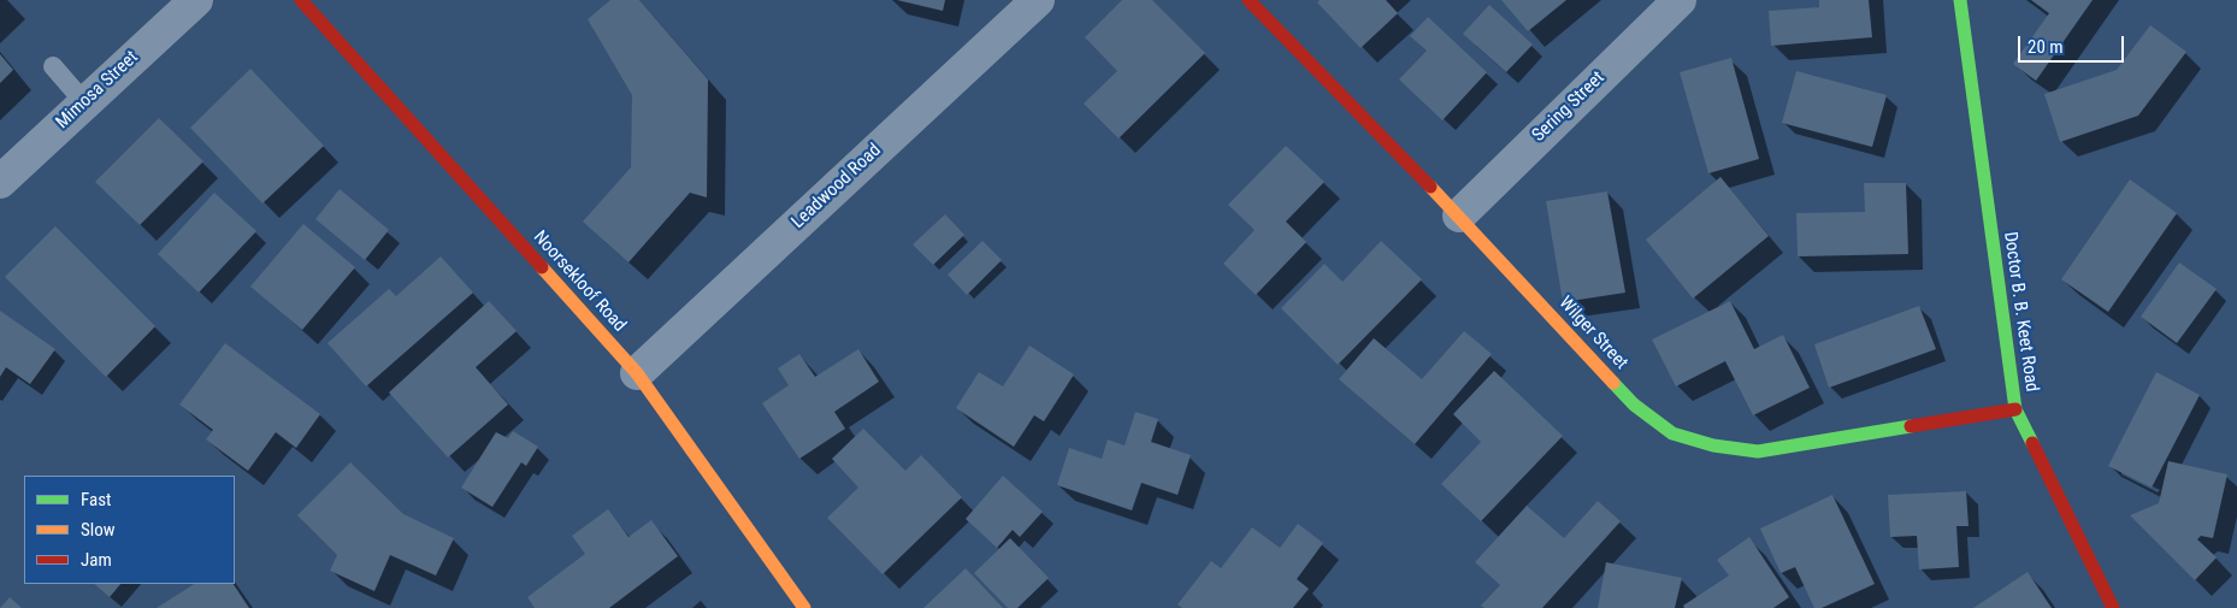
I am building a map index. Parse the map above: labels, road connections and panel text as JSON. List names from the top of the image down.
{
  "streets": {
    "street": [
      "Mimosa Street",
      "Sering Street",
      "Leadwood Road",
      "Noorsekloof Road",
      "Doctor B. B. Keet Road",
      "Wilger Street"
    ]
  },
  "crossings": [
    ["Sering Street", "Wilger Street"],
    ["Leadwood Road", "Noorsekloof Road"],
    ["Doctor B. B. Keet Road", "Wilger Street"]
  ],
  "legend": ["Fast", "Slow", "Jam"],
  "scale_bar": "20 m"
}
